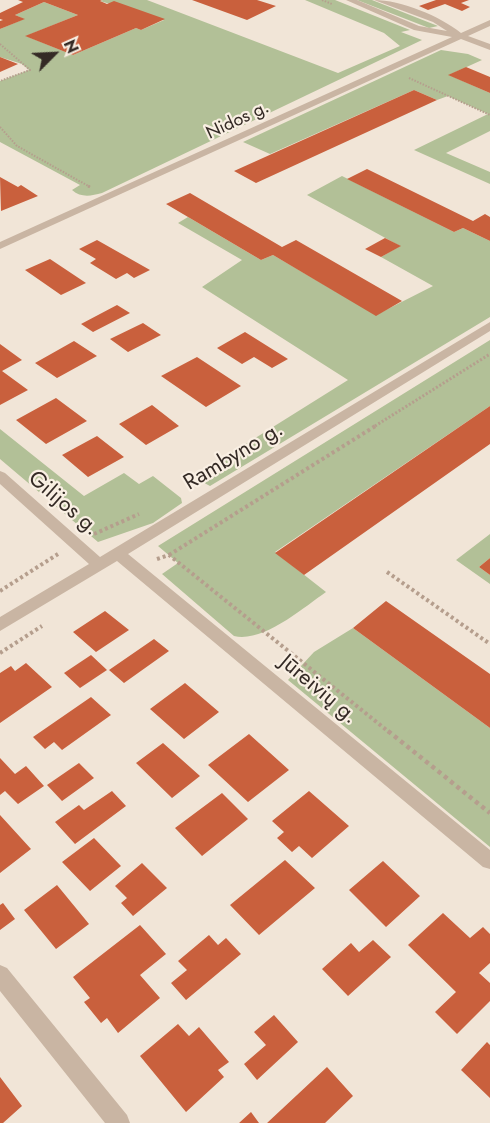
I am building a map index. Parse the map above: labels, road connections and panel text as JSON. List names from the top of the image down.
{
  "streets": {
    "street": [
      "Nidos g.",
      "Rambyno g.",
      "Gilijos g.",
      "Jūreivių g."
    ]
  },
  "crossings": [
    ["Rambyno g.", "Gilijos g."],
    ["Rambyno g.", "Jūreivių g."]
  ],
  "north": "top right"
}
